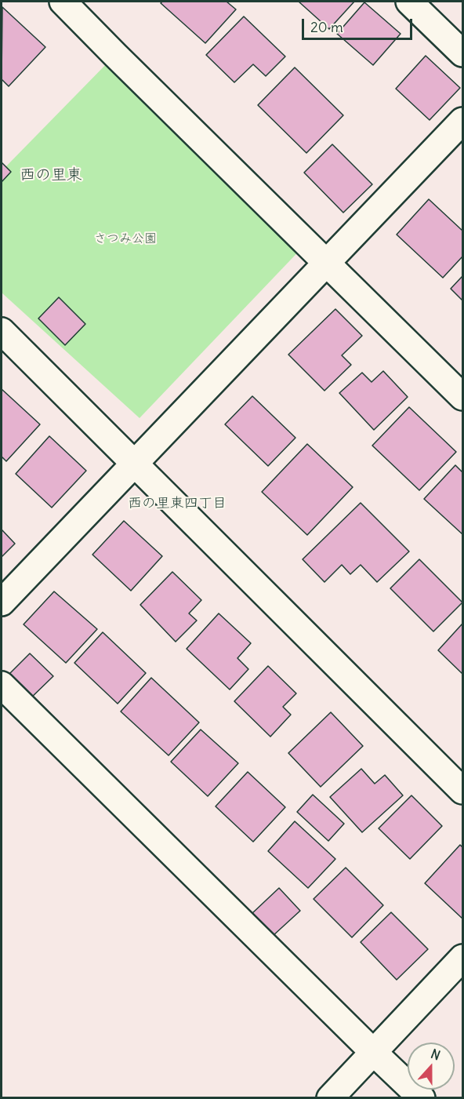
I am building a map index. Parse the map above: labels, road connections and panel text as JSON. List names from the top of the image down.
{
  "districts": ["西の里東", "西の里東四丁目"],
  "parks": ["さつみ公園"],
  "scale_bar": "20 m",
  "north": "top"
}
